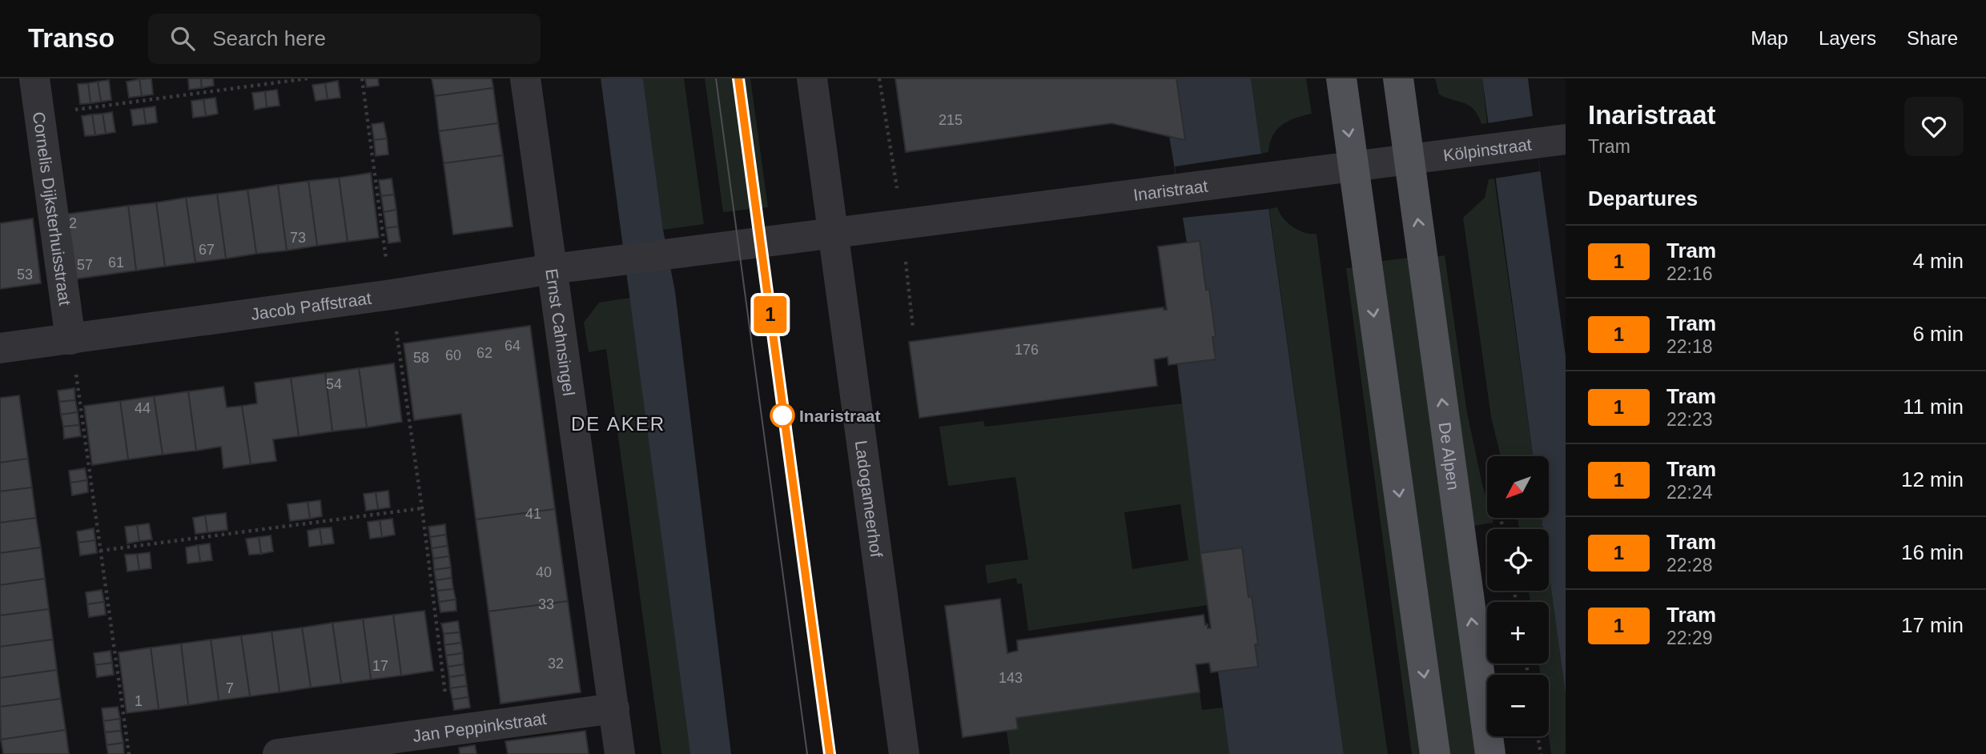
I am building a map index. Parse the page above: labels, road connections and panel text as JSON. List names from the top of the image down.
{
  "streets": {
    "main road": ["De Alpen"],
    "street": [
      "Kölpinstraat",
      "Inaristraat",
      "Cornelis Dijksterhuisstraat",
      "Jacob Paffstraat",
      "Ernst Cahnsingel",
      "Ladogameerhof",
      "Jan Peppinkstraat"
    ]
  },
  "crossings": [
    ["Kölpinstraat", "De Alpen"],
    ["Inaristraat", "Jacob Paffstraat"],
    ["Inaristraat", "Ladogameerhof"],
    ["Cornelis Dijksterhuisstraat", "Jacob Paffstraat"],
    ["Jacob Paffstraat", "Ernst Cahnsingel"],
    ["Ernst Cahnsingel", "Jan Peppinkstraat"]
  ],
  "districts": ["DE AKER"],
  "places": ["Inaristraat"],
  "lines": ["tram line 1"],
  "house_numbers": [
    "215",
    "2",
    "73",
    "67",
    "61",
    "57",
    "53",
    "64",
    "176",
    "62",
    "60",
    "58",
    "54",
    "44",
    "41",
    "40",
    "33",
    "32",
    "17",
    "143",
    "7",
    "1"
  ],
  "north": "bottom left",
  "page": {
    "header": "Transo",
    "search": "Search here",
    "nav": ["Map", "Layers", "Share"],
    "on_map": "1",
    "heading": [
      ["Inaristraat", "Tram"],
      "Departures"
    ],
    "list": [
      {
        "mark": "1",
        "name": "Tram",
        "note": "22:16",
        "value": "4 min"
      },
      {
        "mark": "1",
        "name": "Tram",
        "note": "22:18",
        "value": "6 min"
      },
      {
        "mark": "1",
        "name": "Tram",
        "note": "22:23",
        "value": "11 min"
      },
      {
        "mark": "1",
        "name": "Tram",
        "note": "22:24",
        "value": "12 min"
      },
      {
        "mark": "1",
        "name": "Tram",
        "note": "22:28",
        "value": "16 min"
      },
      {
        "mark": "1",
        "name": "Tram",
        "note": "22:29",
        "value": "17 min"
      }
    ],
    "map_buttons": ["+", "−"]
  }
}
